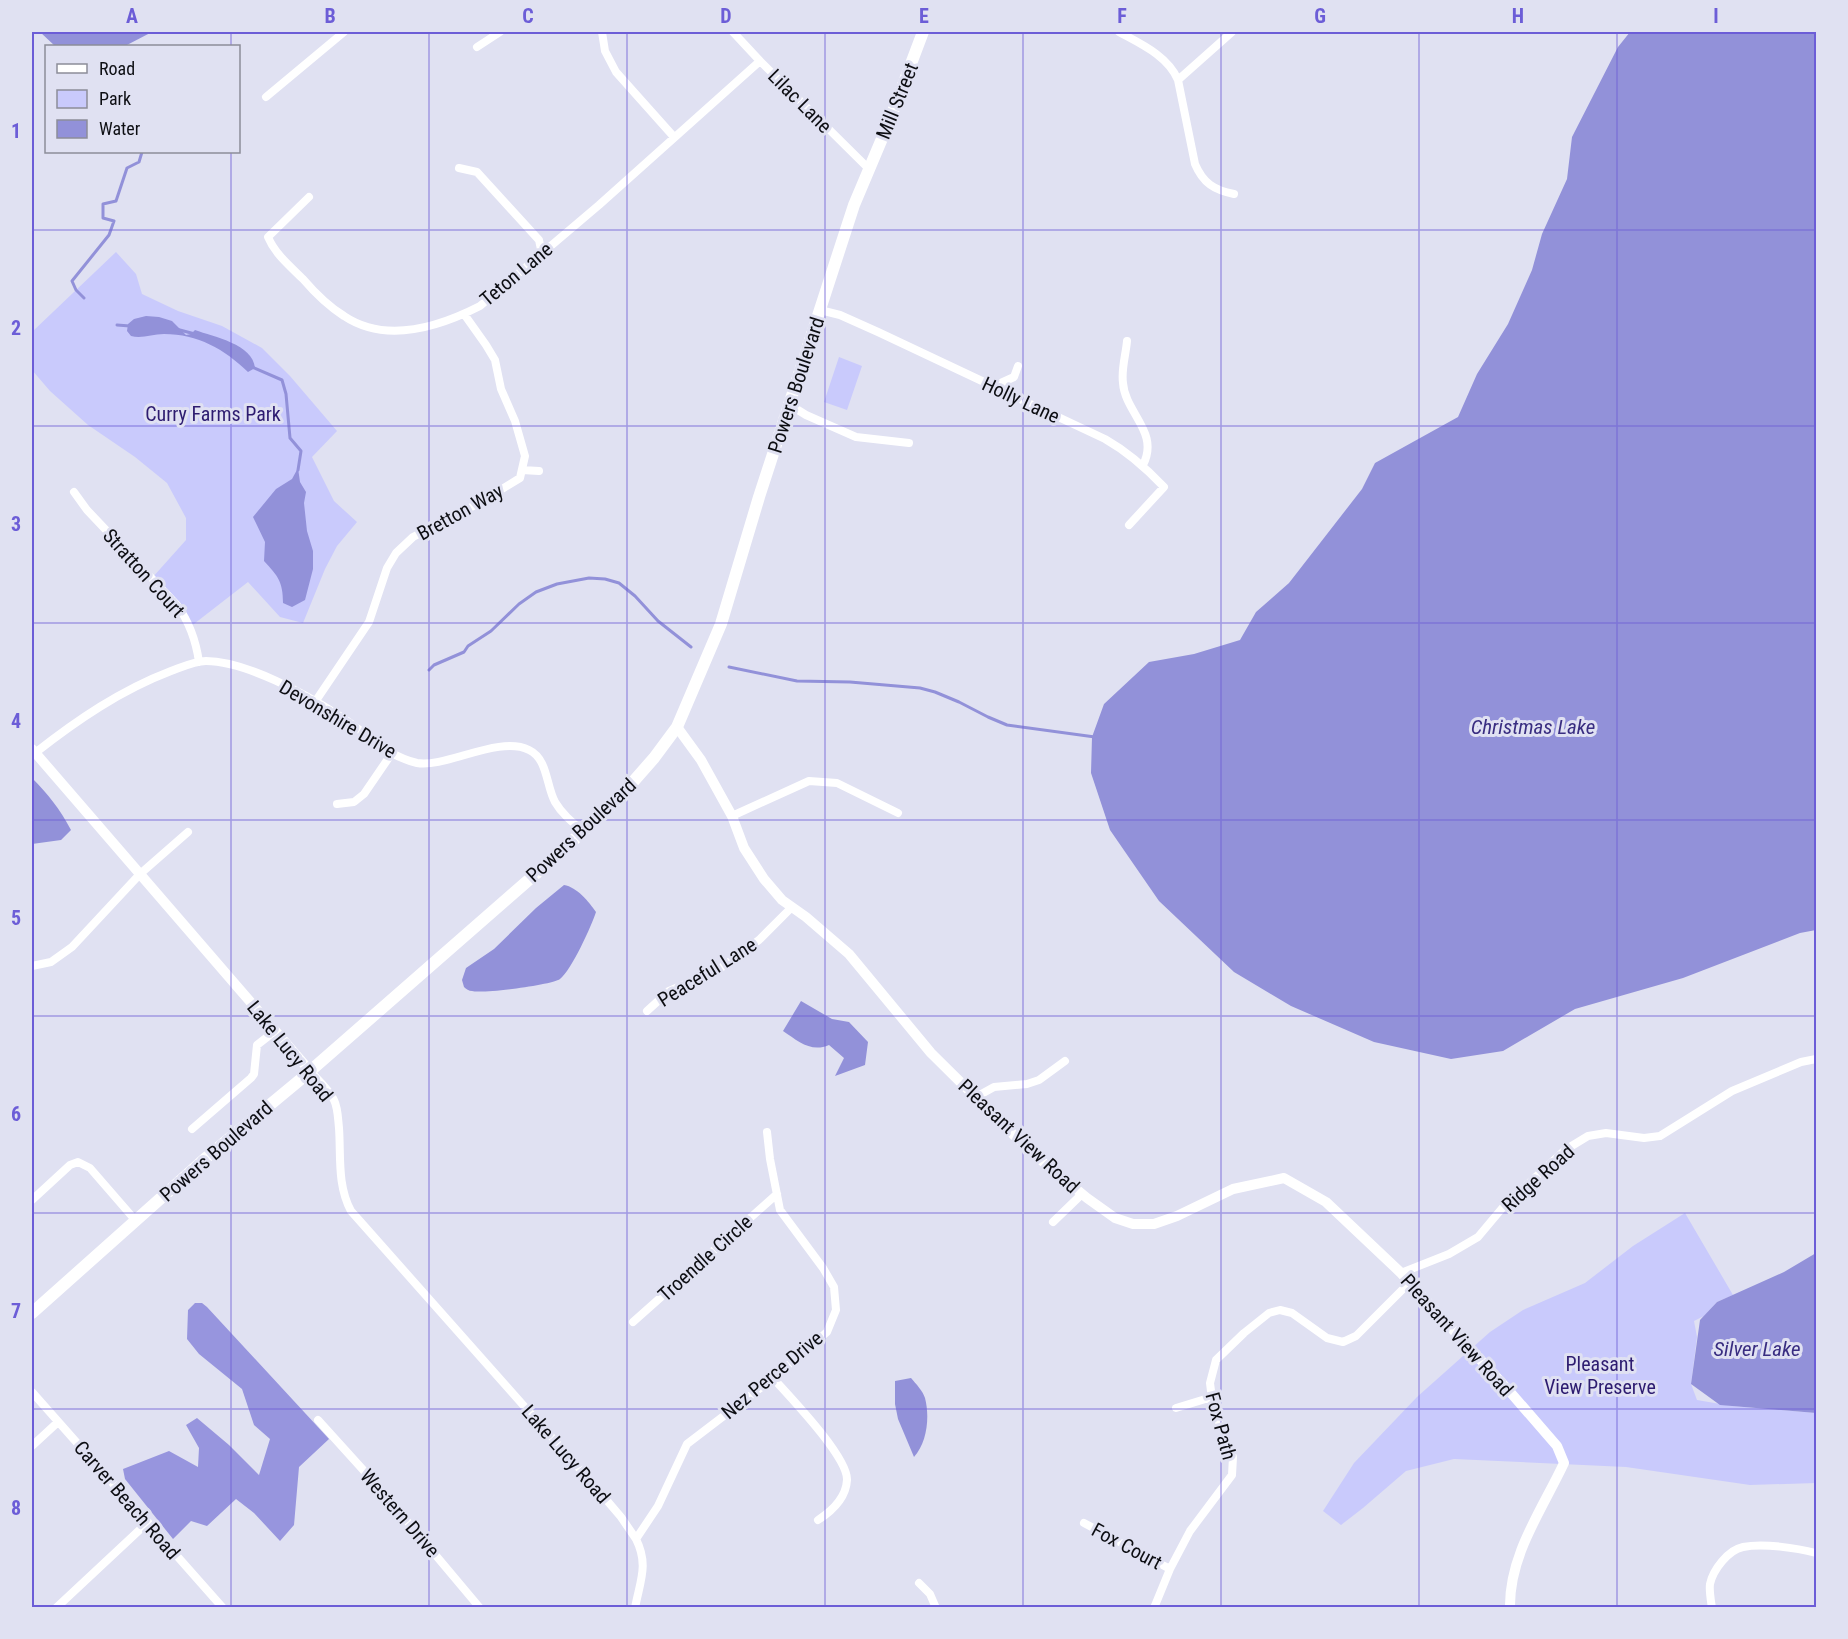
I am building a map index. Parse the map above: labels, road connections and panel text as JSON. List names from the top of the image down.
{
  "streets": {
    "main road": ["Mill Street", "Powers Boulevard"],
    "street": [
      "Lilac Lane",
      "Teton Lane",
      "Holly Lane",
      "Bretton Way",
      "Stratton Court",
      "Devonshire Drive",
      "Peaceful Lane",
      "Lake Lucy Road",
      "Pleasant View Road",
      "Ridge Road",
      "Troendle Circle",
      "Nez Perce Drive",
      "Fox Path",
      "Carver Beach Road",
      "Western Drive",
      "Fox Court"
    ]
  },
  "crossings": [
    ["Lilac Lane", "Mill Street"],
    ["Lilac Lane", "Teton Lane"],
    ["Lilac Lane", "Powers Boulevard"],
    ["Mill Street", "Powers Boulevard"],
    ["Teton Lane", "Bretton Way"],
    ["Powers Boulevard", "Holly Lane"],
    ["Powers Boulevard", "Devonshire Drive"],
    ["Powers Boulevard", "Lake Lucy Road"],
    ["Powers Boulevard", "Pleasant View Road"],
    ["Bretton Way", "Devonshire Drive"],
    ["Stratton Court", "Devonshire Drive"],
    ["Devonshire Drive", "Lake Lucy Road"],
    ["Peaceful Lane", "Pleasant View Road"],
    ["Lake Lucy Road", "Nez Perce Drive"],
    ["Pleasant View Road", "Ridge Road"],
    ["Pleasant View Road", "Fox Path"],
    ["Troendle Circle", "Nez Perce Drive"],
    ["Fox Path", "Fox Court"]
  ],
  "water": ["Christmas Lake", "Silver Lake"],
  "parks": ["Curry Farms Park", "Pleasant View Preserve"],
  "legend": ["Road", "Park", "Water"],
  "grid": {
    "columns": [
      "A",
      "B",
      "C",
      "D",
      "E",
      "F",
      "G",
      "H",
      "I"
    ],
    "rows": [
      "1",
      "2",
      "3",
      "4",
      "5",
      "6",
      "7",
      "8"
    ]
  }
}
